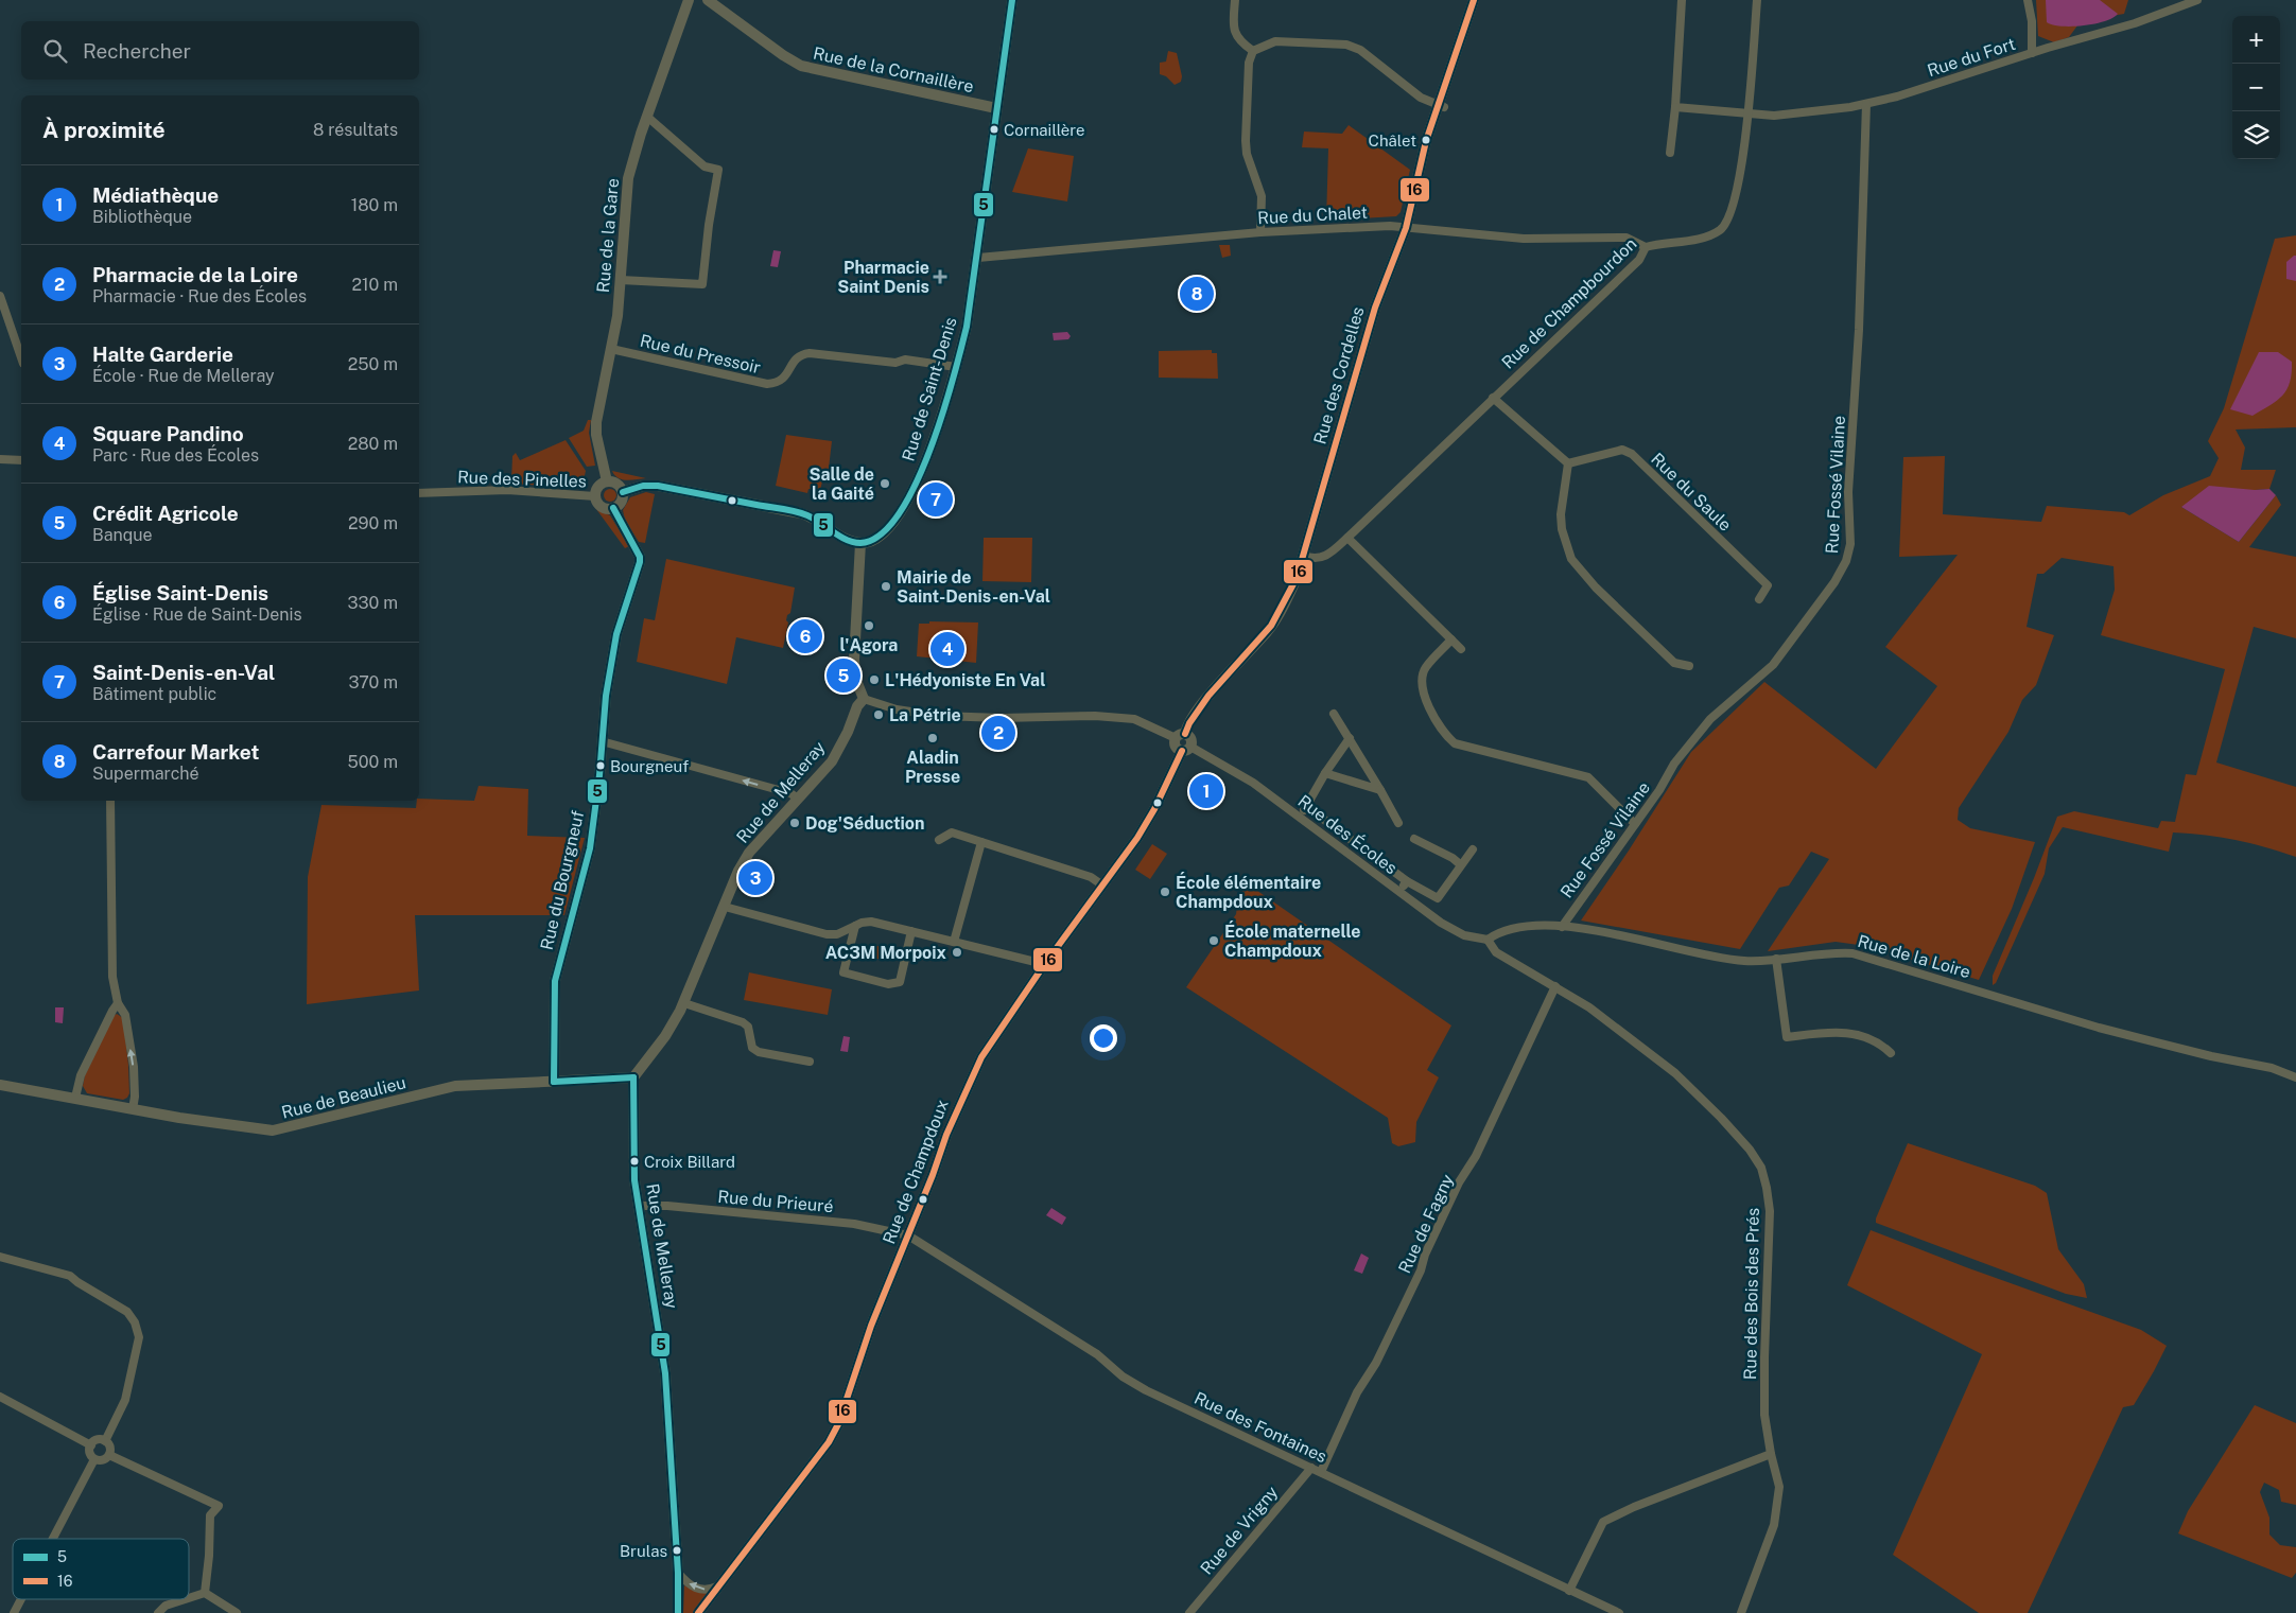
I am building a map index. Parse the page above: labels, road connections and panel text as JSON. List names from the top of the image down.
{
  "streets": {
    "street": [
      "Rue du Fort",
      "Rue de la Cornaillère",
      "Rue du Chalet",
      "Rue de la Gare",
      "Rue de Champbourdon",
      "Rue du Pressoir",
      "Rue des Cordelles",
      "Rue de Saint-Denis",
      "Rue des Pinelles",
      "Rue Fossé Vilaine",
      "Rue du Saule",
      "Rue de Melleray",
      "Rue des Écoles",
      "Rue du Bourgneuf",
      "Rue de la Loire",
      "Rue de Beaulieu",
      "Rue de Champdoux",
      "Rue du Prieuré",
      "Rue de Fagny",
      "Rue des Bois des Prés",
      "Rue des Fontaines",
      "Rue de Vrigny"
    ]
  },
  "crossings": [
    ["Rue du Fort", "Rue de Champbourdon"],
    ["Rue du Fort", "Rue Fossé Vilaine"],
    ["Rue de la Cornaillère", "Rue de Saint-Denis"],
    ["Rue du Chalet", "Rue de Champbourdon"],
    ["Rue du Chalet", "Rue des Cordelles"],
    ["Rue du Chalet", "Rue de Saint-Denis"],
    ["Rue de la Gare", "Rue du Pressoir"],
    ["Rue de la Gare", "Rue des Pinelles"],
    ["Rue de la Gare", "Rue du Bourgneuf"],
    ["Rue de Champbourdon", "Rue des Cordelles"],
    ["Rue du Pressoir", "Rue de Saint-Denis"],
    ["Rue des Pinelles", "Rue du Bourgneuf"],
    ["Rue Fossé Vilaine", "Rue de la Loire"],
    ["Rue de Melleray", "Rue de Beaulieu"],
    ["Rue de Melleray", "Rue du Prieuré"],
    ["Rue des Écoles", "Rue de la Loire"],
    ["Rue des Écoles", "Rue de Champdoux"],
    ["Rue des Écoles", "Rue des Bois des Prés"],
    ["Rue du Bourgneuf", "Rue de Beaulieu"],
    ["Rue de la Loire", "Rue des Bois des Prés"],
    ["Rue de Champdoux", "Rue du Prieuré"],
    ["Rue de Champdoux", "Rue des Fontaines"],
    ["Rue du Prieuré", "Rue des Fontaines"],
    ["Rue de Fagny", "Rue des Bois des Prés"],
    ["Rue de Fagny", "Rue des Fontaines"],
    ["Rue des Fontaines", "Rue de Vrigny"]
  ],
  "places": {
    "other": [
      "Cornaillère",
      "Châlet",
      "Salle de la Gaité",
      "Mairie de Saint-Denis-en-Val",
      "l'Agora",
      "L'Hédyoniste En Val",
      "La Pétrie",
      "Aladin Presse",
      "Bourgneuf",
      "Dog'Séduction",
      "École élémentaire Champdoux",
      "École maternelle Champdoux",
      "AC3M Morpoix",
      "Croix Billard",
      "Brulas"
    ],
    "health": ["Pharmacie Saint Denis"]
  },
  "lines": ["transit line 5", "transit line 16"],
  "legend": ["5", "16"],
  "page": {
    "map_buttons": ["+", "−"],
    "search": "Rechercher",
    "heading": ["À proximité", "8 résultats"],
    "list": [
      {
        "mark": "1",
        "name": "Médiathèque",
        "note": "Bibliothèque",
        "value": "180 m"
      },
      {
        "mark": "2",
        "name": "Pharmacie de la Loire",
        "note": "Pharmacie · Rue des Écoles",
        "value": "210 m"
      },
      {
        "mark": "3",
        "name": "Halte Garderie",
        "note": "École · Rue de Melleray",
        "value": "250 m"
      },
      {
        "mark": "4",
        "name": "Square Pandino",
        "note": "Parc · Rue des Écoles",
        "value": "280 m"
      },
      {
        "mark": "5",
        "name": "Crédit Agricole",
        "note": "Banque",
        "value": "290 m"
      },
      {
        "mark": "6",
        "name": "Église Saint-Denis",
        "note": "Église · Rue de Saint-Denis",
        "value": "330 m"
      },
      {
        "mark": "7",
        "name": "Saint-Denis-en-Val",
        "note": "Bâtiment public",
        "value": "370 m"
      },
      {
        "mark": "8",
        "name": "Carrefour Market",
        "note": "Supermarché",
        "value": "500 m"
      }
    ],
    "pins": [
      "8",
      "7",
      "6",
      "4",
      "5",
      "2",
      "1",
      "3"
    ]
  }
}
